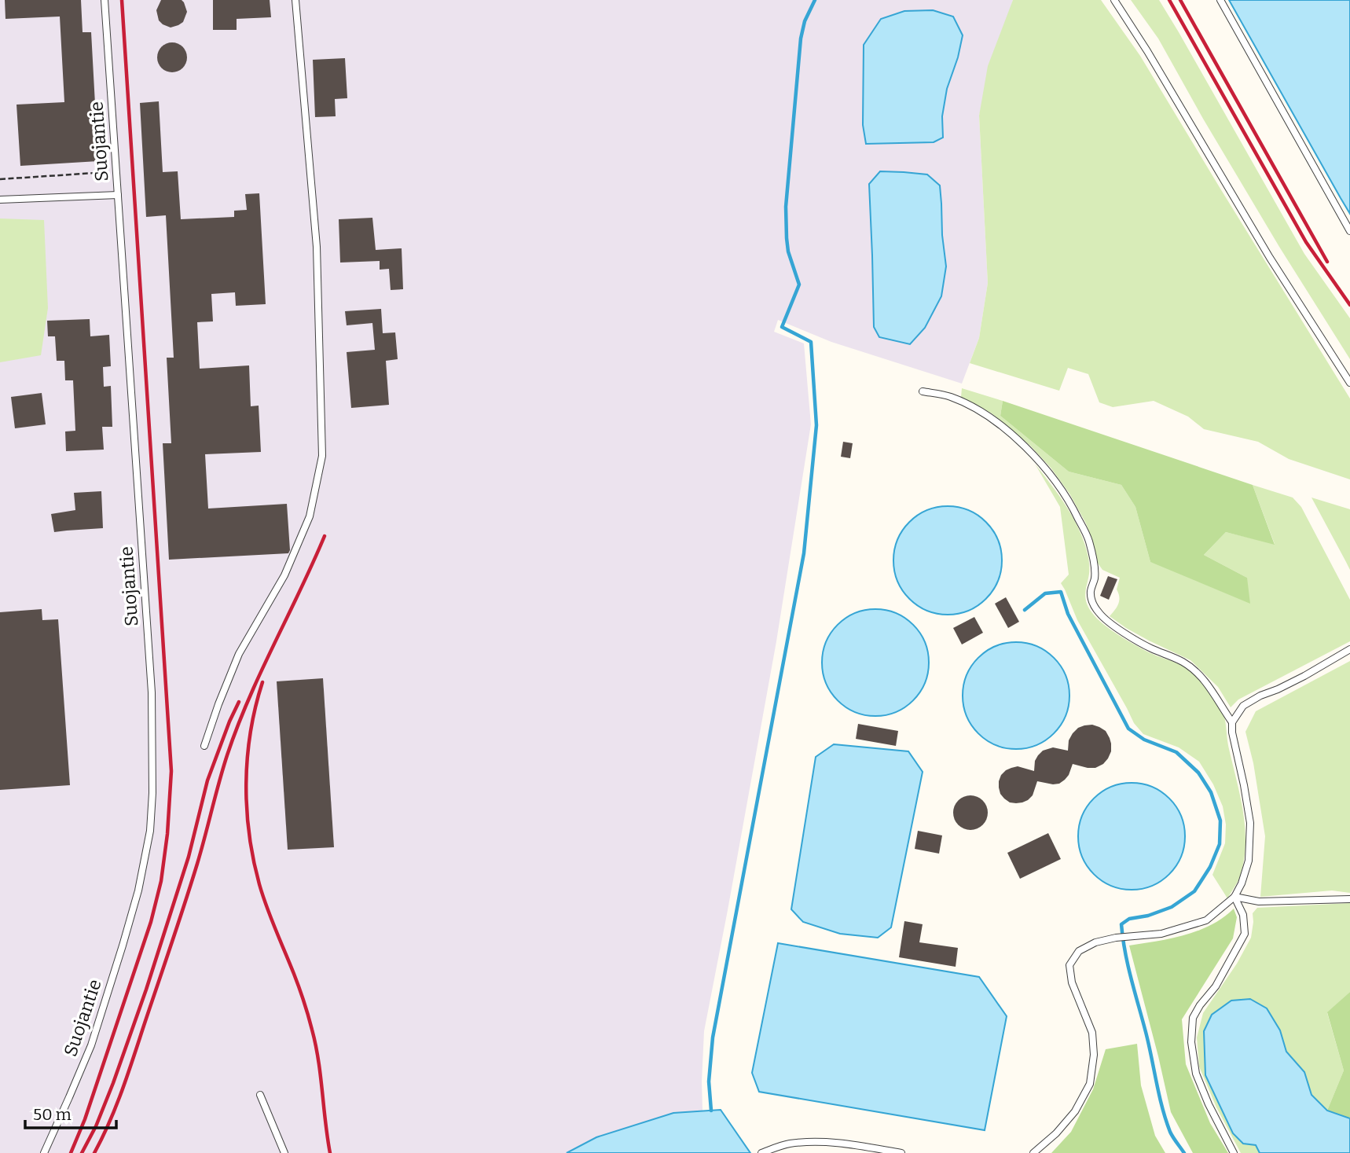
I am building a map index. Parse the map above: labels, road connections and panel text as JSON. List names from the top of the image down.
{
  "streets": {
    "lane": ["Suojantie"]
  },
  "scale_bar": "50 m"
}
